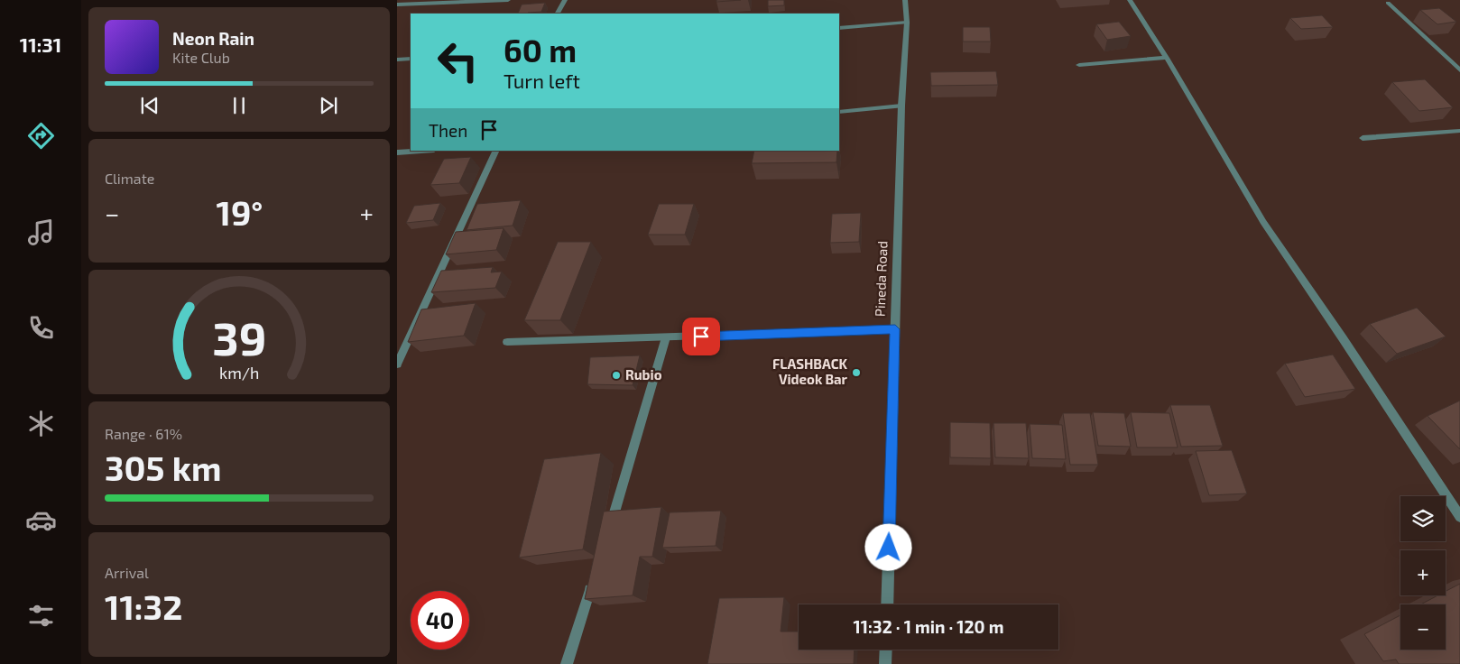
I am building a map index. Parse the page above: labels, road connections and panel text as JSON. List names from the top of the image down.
{
  "streets": {
    "street": ["Pineda Road"]
  },
  "places": ["FLASHBACK Videok Bar", "Rubio"],
  "page": {
    "tabs": "11:31",
    "turn": ["60 m", "Turn left"],
    "song": ["Neon Rain", "Kite Club"],
    "then": "Then",
    "tile": [
      "Climate",
      ["Range · 61%", "305 km"],
      ["Arrival", "11:32"]
    ],
    "heat": ["−", "19°", "+"],
    "map_buttons": ["+", "−"],
    "limit": "40",
    "trip": "11:32 · 1 min · 120 m",
    "gauge": ["39", "km/h"]
  }
}
